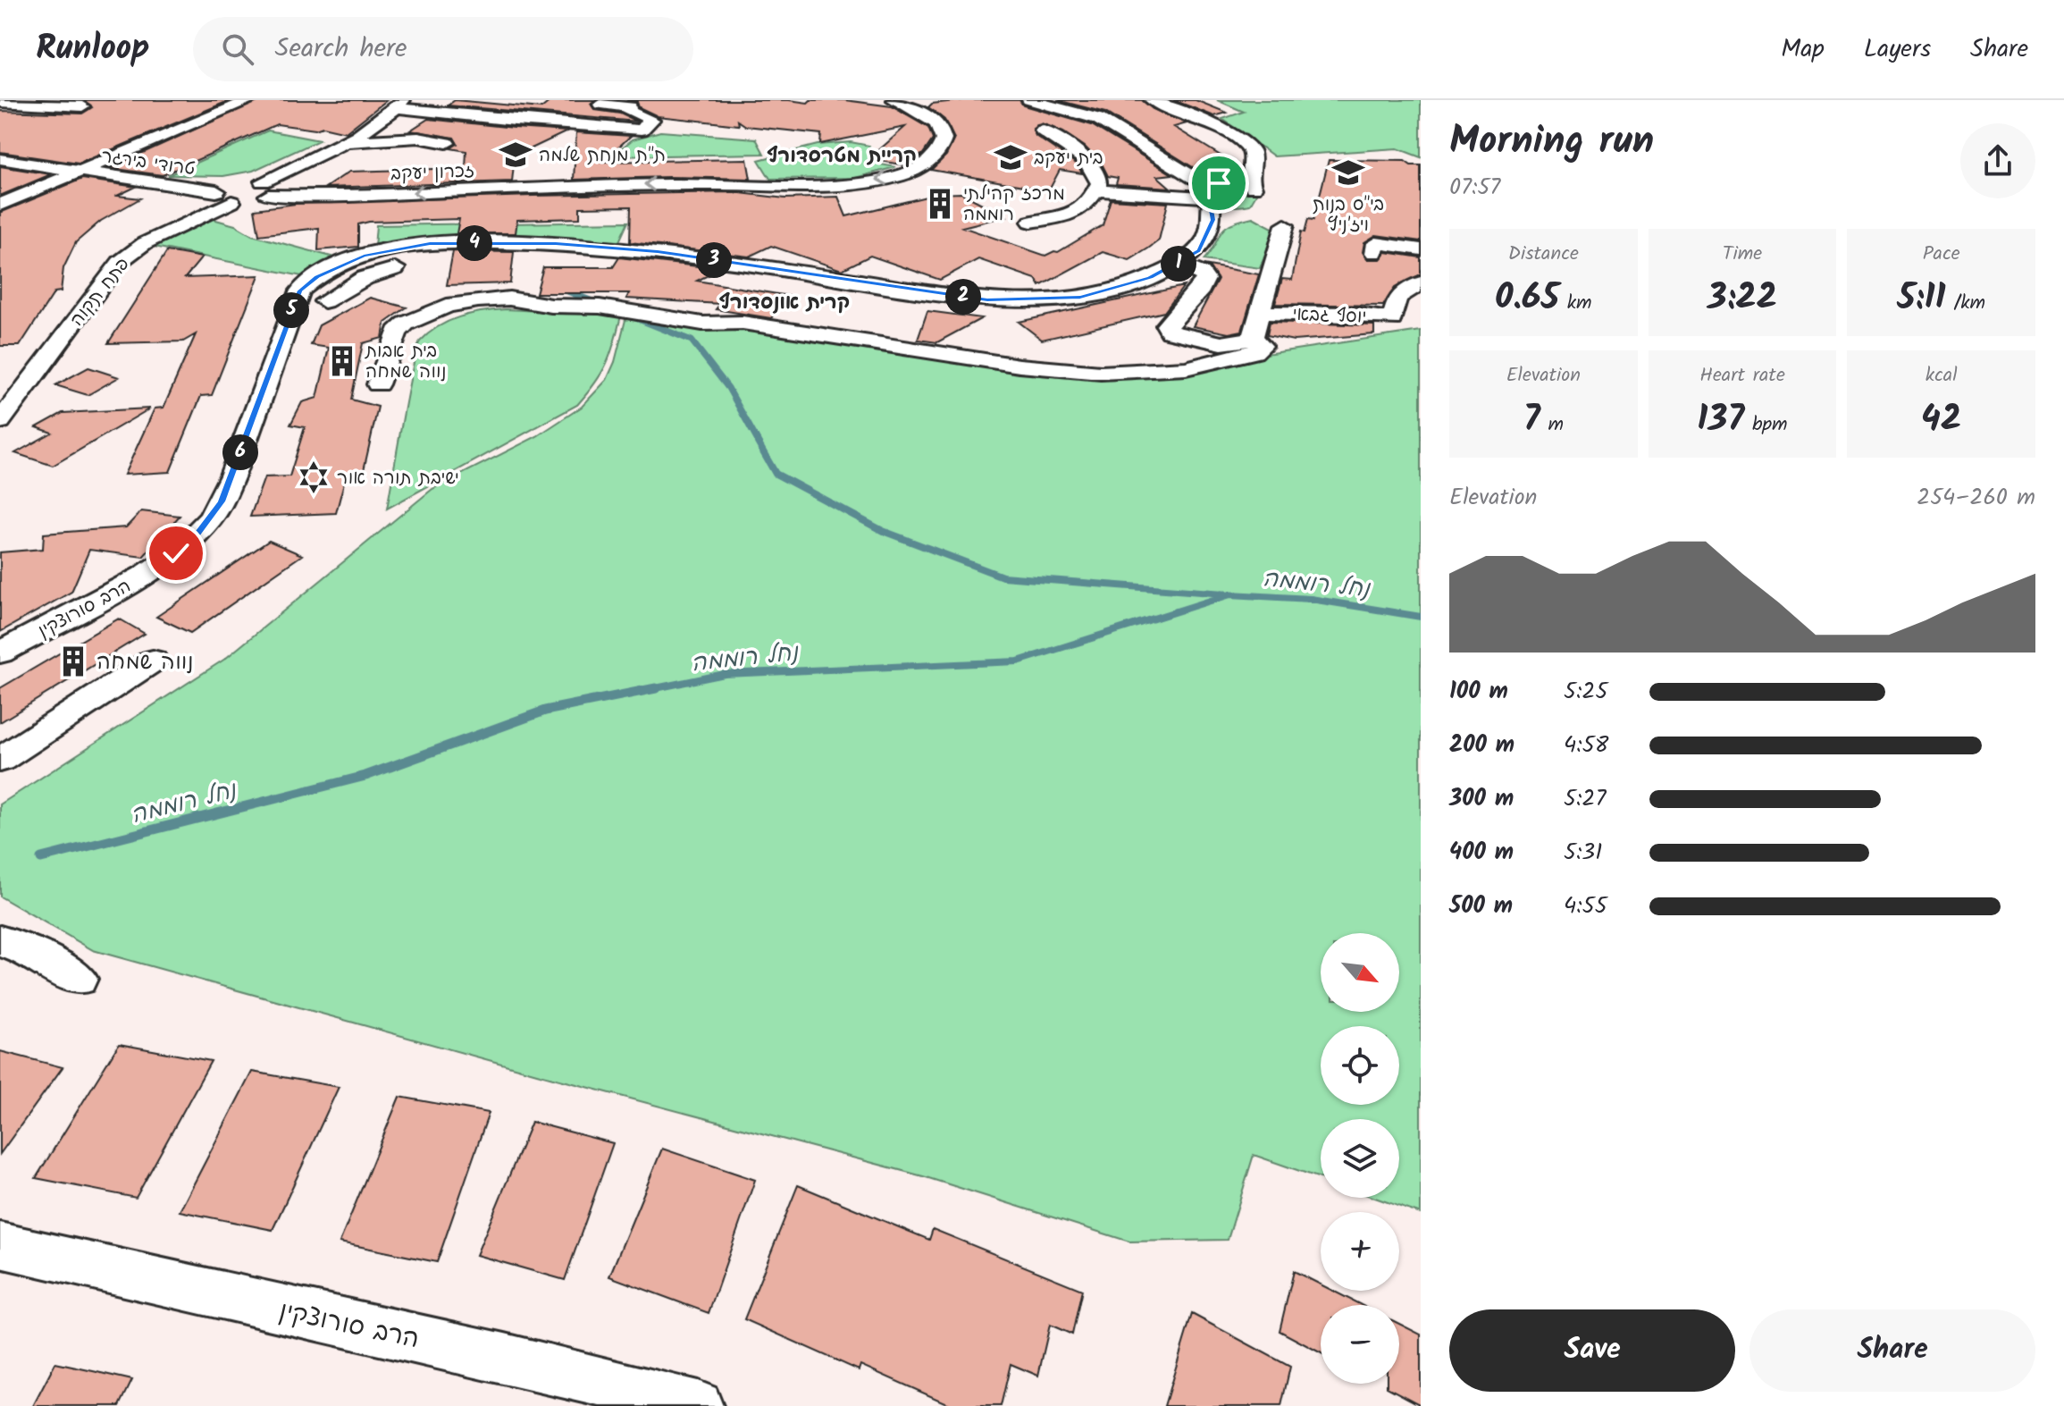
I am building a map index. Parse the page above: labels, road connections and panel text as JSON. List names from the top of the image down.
{
  "streets": {
    "street": [
      "טרודי בירגר",
      "זכרון יעקב",
      "פתח תקוה",
      "יוסף גבאי",
      "הרב סורוצקין"
    ]
  },
  "crossings": [
    ["טרודי בירגר", "זכרון יעקב"],
    ["טרודי בירגר", "פתח תקוה"],
    ["זכרון יעקב", "פתח תקוה"]
  ],
  "districts": ["קריית מטרסדורף", "קרית אונסדורף"],
  "water": ["נחל רוממה"],
  "places": {
    "school or university": ["ת\"ת מנחת שלמה", "בית יעקב", "בי\"ס בנות ויז'ניץ"],
    "building": ["מרכז קהילתי רוממה", "בית אבות נווה שמחה", "נווה שמחה"],
    "synagogue": ["ישיבת תורה אור"]
  },
  "north": "bottom right",
  "page": {
    "header": "Runloop",
    "search": "Search here",
    "nav": ["Map", "Layers", "Share"],
    "heading": ["Morning run", "07:57"],
    "stats": [
      ["Distance", "0.65 km"],
      ["Time", "3:22"],
      ["Pace", "5:11 /km"],
      ["Elevation", "7 m"],
      ["Heart rate", "137 bpm"],
      ["kcal", "42"]
    ],
    "pins": [
      "4",
      "3",
      "1",
      "2",
      "5",
      "6"
    ],
    "chart": ["Elevation", "254–260 m"],
    "list": [
      {
        "name": "100 m",
        "note": "5:25"
      },
      {
        "name": "200 m",
        "note": "4:58"
      },
      {
        "name": "300 m",
        "note": "5:27"
      },
      {
        "name": "400 m",
        "note": "5:31"
      },
      {
        "name": "500 m",
        "note": "4:55"
      }
    ],
    "map_buttons": ["+", "−"],
    "buttons": ["Save", "Share"]
  }
}
